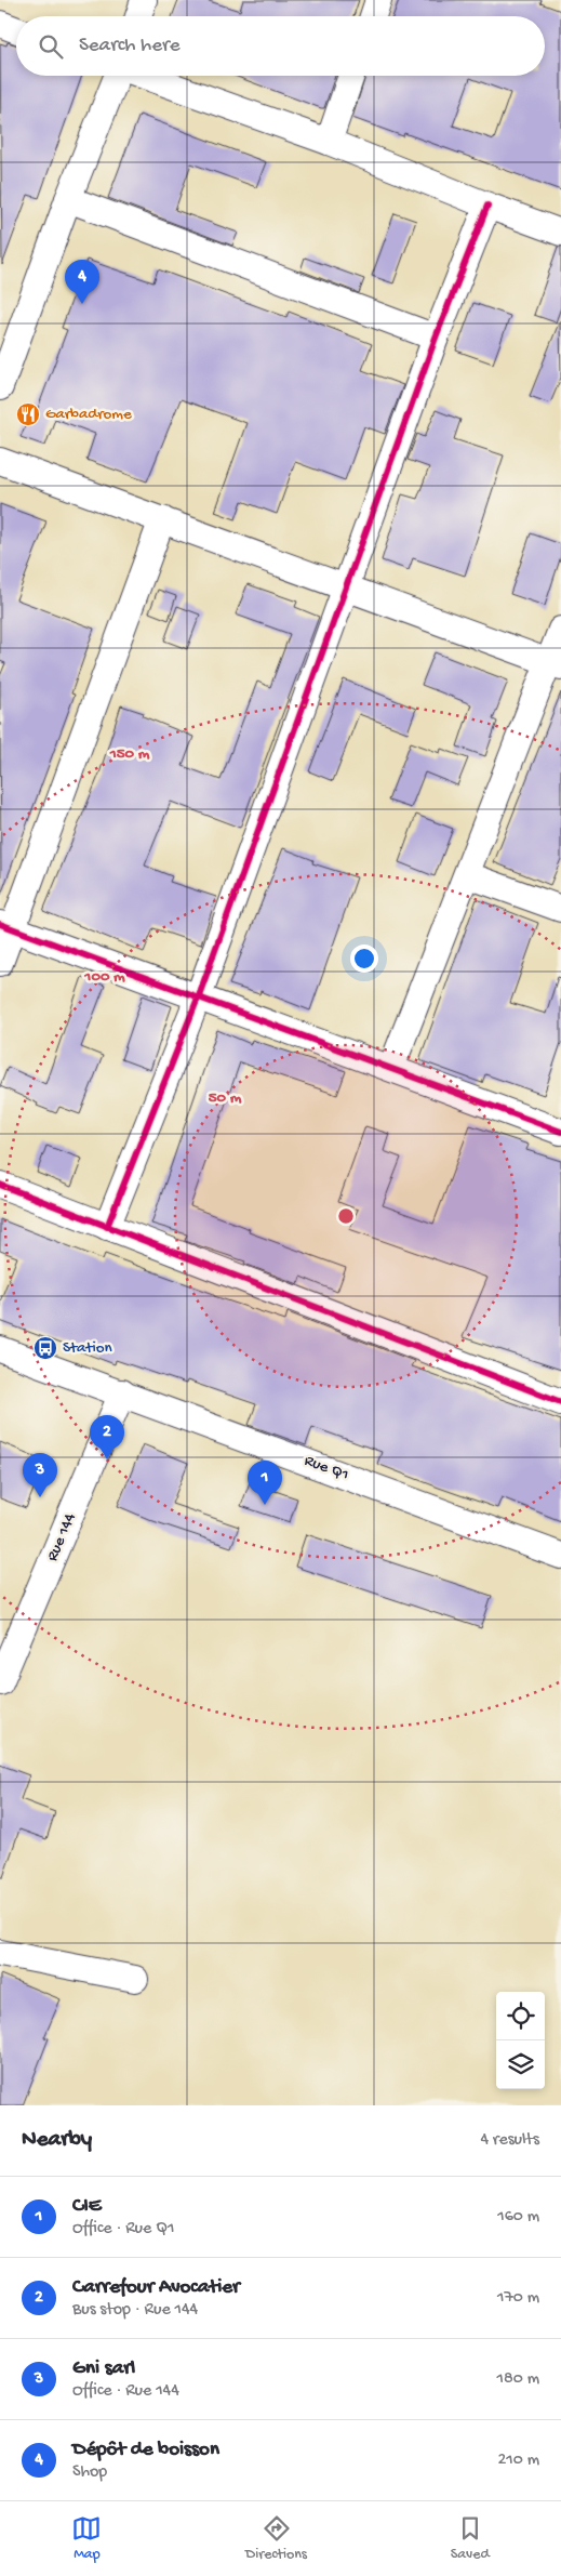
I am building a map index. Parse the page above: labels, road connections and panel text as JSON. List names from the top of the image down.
{
  "streets": {
    "street": ["Rue Q1", "Rue 144"]
  },
  "crossings": [
    ["Rue Q1", "Rue 144"]
  ],
  "places": {
    "restaurant": ["Garbadrome"],
    "bus stop": ["Station"]
  },
  "page": {
    "search": "Search here",
    "pins": [
      "4",
      "2",
      "3",
      "1"
    ],
    "heading": ["Nearby", "4 results"],
    "list": [
      {
        "mark": "1",
        "name": "CIE",
        "note": "Office · Rue Q1",
        "value": "160 m"
      },
      {
        "mark": "2",
        "name": "Carrefour Avocatier",
        "note": "Bus stop · Rue 144",
        "value": "170 m"
      },
      {
        "mark": "3",
        "name": "Gni sarl",
        "note": "Office · Rue 144",
        "value": "180 m"
      },
      {
        "mark": "4",
        "name": "Dépôt de boisson",
        "note": "Shop",
        "value": "210 m"
      }
    ],
    "nav": ["Map", "Directions", "Saved"]
  },
  "rings": ["150 m", "100 m", "50 m"]
}
